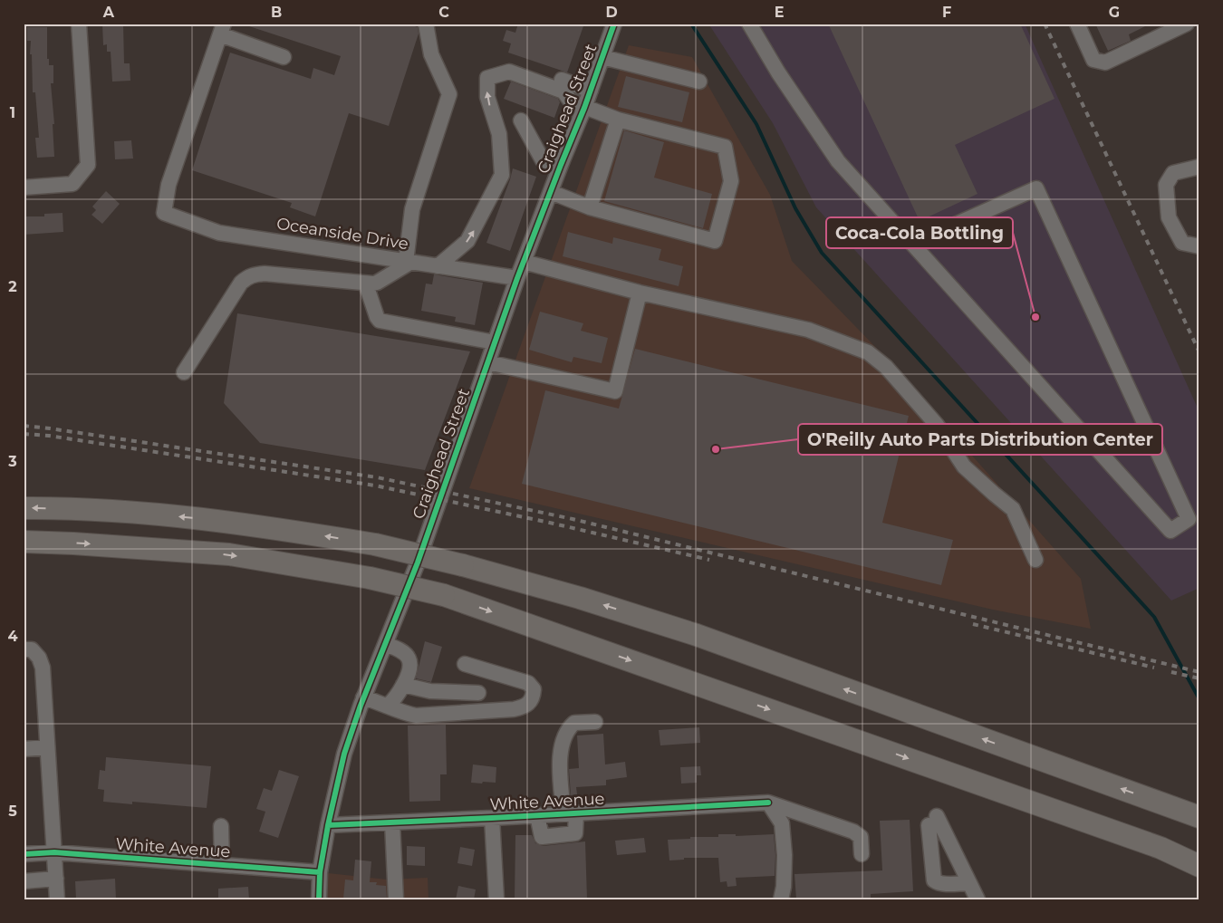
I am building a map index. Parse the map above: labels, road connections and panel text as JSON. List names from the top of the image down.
{
  "streets": {
    "street": ["Craighead Street", "Oceanside Drive", "White Avenue"]
  },
  "crossings": [
    ["Craighead Street", "Oceanside Drive"],
    ["Craighead Street", "White Avenue"]
  ],
  "places": ["Coca-Cola Bottling", "O'Reilly Auto Parts Distribution Center"],
  "grid": {
    "columns": [
      "A",
      "B",
      "C",
      "D",
      "E",
      "F",
      "G"
    ],
    "rows": [
      "1",
      "2",
      "3",
      "4",
      "5"
    ]
  }
}
